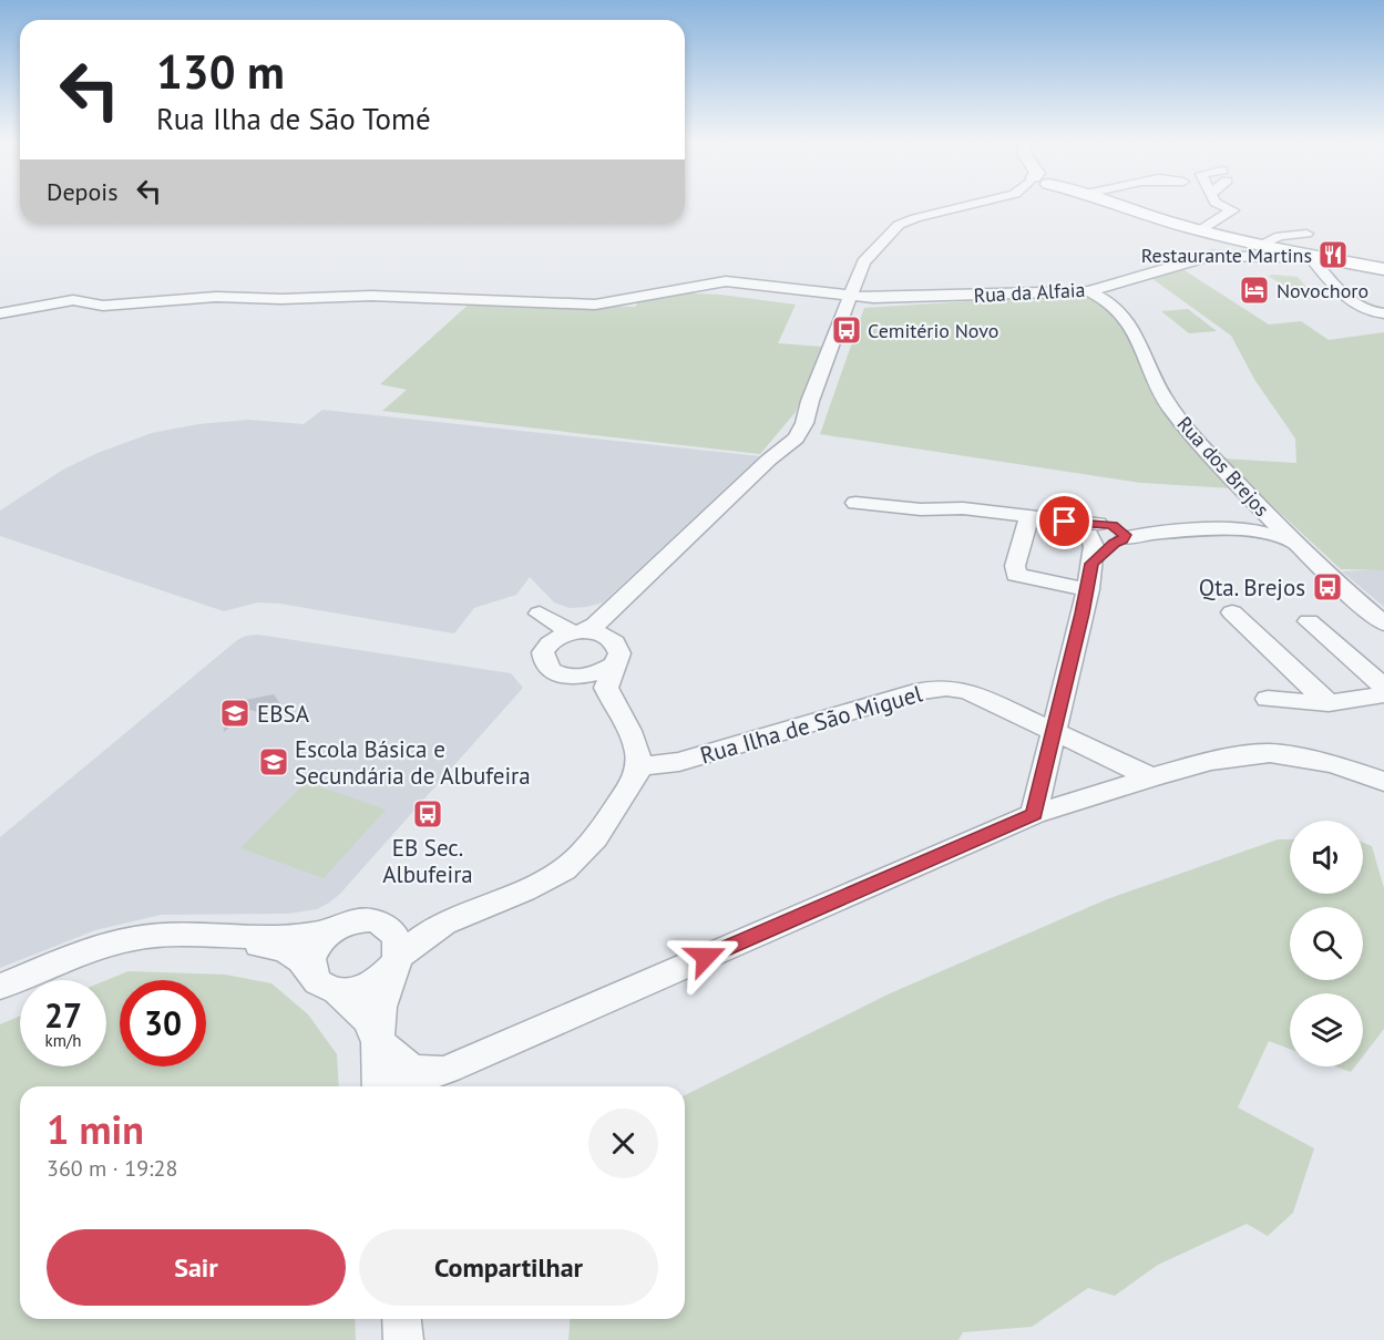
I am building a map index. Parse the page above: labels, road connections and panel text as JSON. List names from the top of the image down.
{
  "streets": {
    "street": ["Rua da Alfaia", "Rua dos Brejos", "Rua Ilha de São Miguel"]
  },
  "crossings": [
    ["Rua da Alfaia", "Rua dos Brejos"]
  ],
  "places": {
    "restaurant": ["Restaurante Martins"],
    "hotel": ["Novochoro"],
    "bus stop": ["Cemitério Novo", "Qta. Brejos", "EB Sec. Albufeira"],
    "school or university": ["EBSA", "Escola Básica e Secundária de Albufeira"]
  },
  "page": {
    "turn": ["130 m", "Rua Ilha de São Tomé"],
    "then": "Depois",
    "speed": "27 km/h",
    "limit": "30",
    "heading": ["1 min", "360 m · 19:28"],
    "buttons": ["Sair", "Compartilhar"]
  }
}
